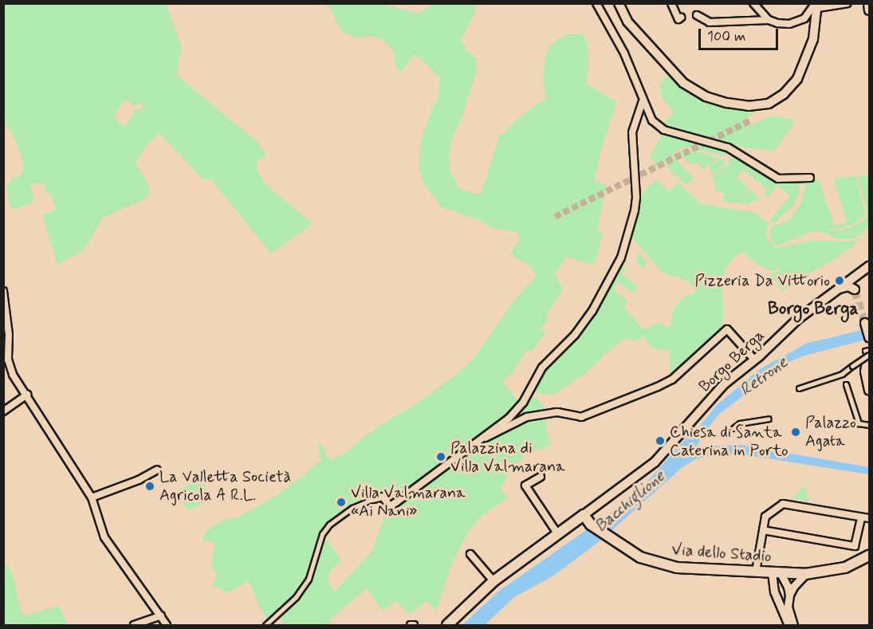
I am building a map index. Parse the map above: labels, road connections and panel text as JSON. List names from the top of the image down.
{
  "streets": {
    "main road": ["Borgo Berga", "Via dello Stadio"]
  },
  "crossings": [
    ["Borgo Berga", "Via dello Stadio"]
  ],
  "districts": ["Borgo Berga"],
  "water": ["Retrone", "Bacchiglione"],
  "places": [
    "Pizzeria Da Vittorio",
    "Palazzo Agata",
    "Chiesa di Santa Caterina in Porto",
    "Palazzina di Villa Valmarana",
    "La Valletta Società Agricola A R.L.",
    "Villa Valmarana «Ai Nani»"
  ],
  "scale_bar": "100 m"
}
